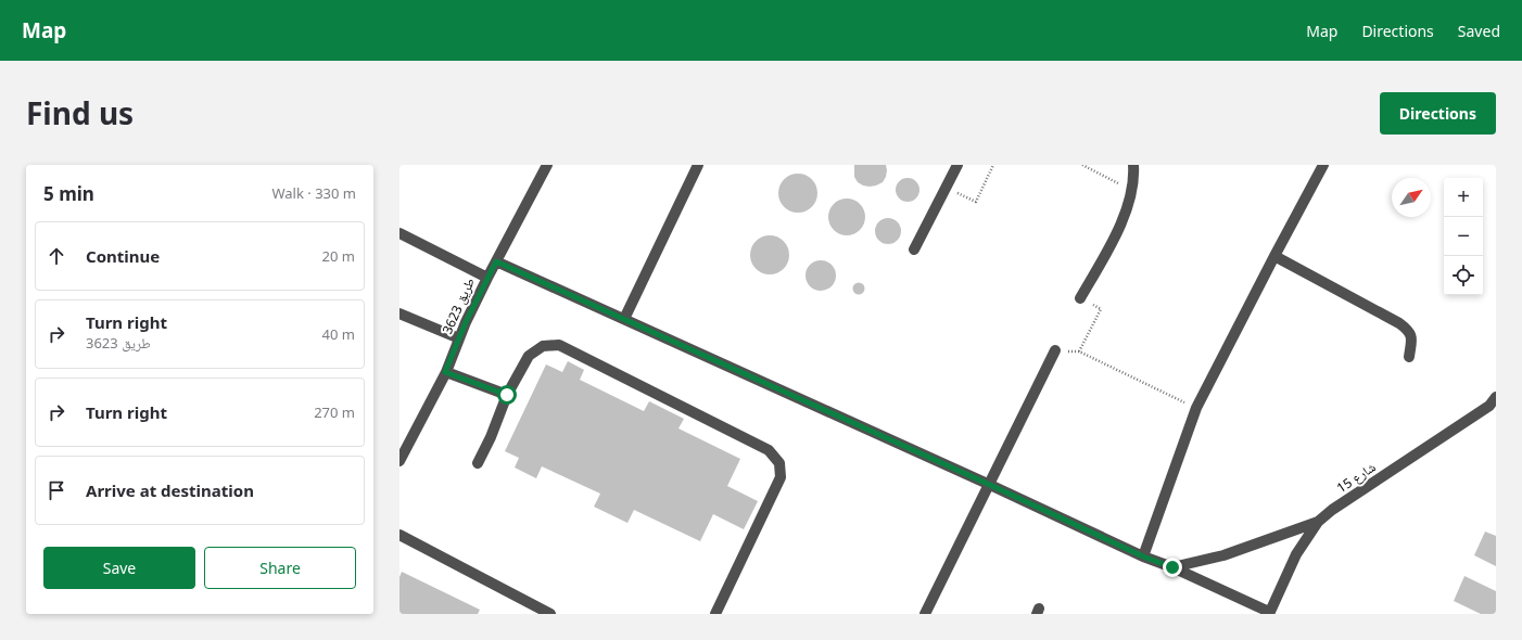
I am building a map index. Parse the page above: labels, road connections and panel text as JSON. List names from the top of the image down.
{
  "streets": {
    "street": ["طريق 3623", "شارع 15"]
  },
  "north": "top right",
  "page": {
    "header": "Map",
    "nav": ["Map", "Directions", "Saved"],
    "title": "Find us",
    "buttons": [
      "Directions",
      ["Save", "Share"]
    ],
    "heading": ["5 min", "Walk · 330 m"],
    "map_buttons": ["+", "−"],
    "list": [
      ["Continue", "20 m"],
      ["Turn right", "طريق 3623", "40 m"],
      ["Turn right", "270 m"],
      "Arrive at destination"
    ]
  }
}
